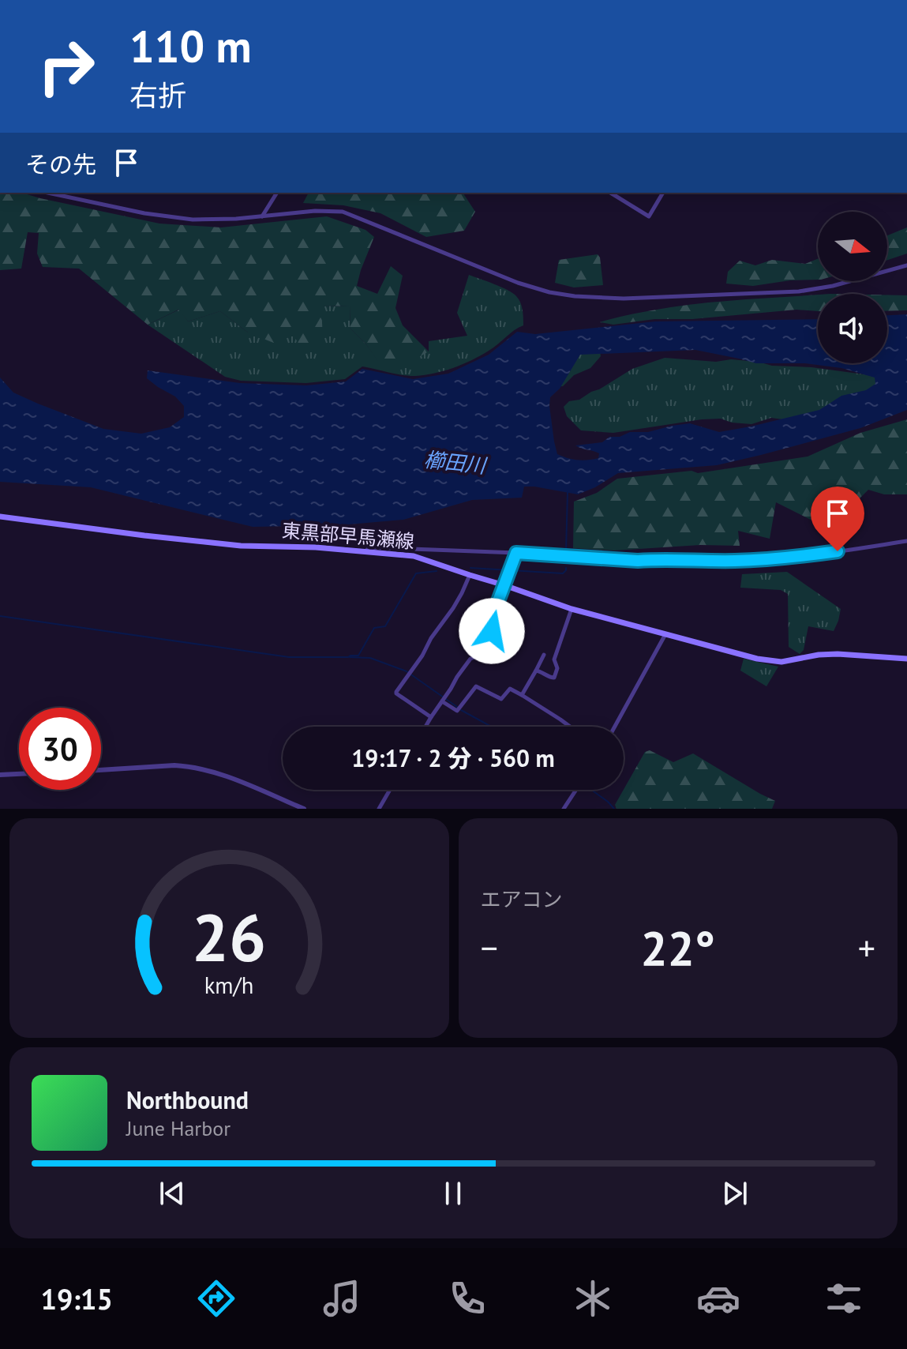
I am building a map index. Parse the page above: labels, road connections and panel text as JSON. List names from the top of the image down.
{
  "streets": {
    "main road": ["東黒部早馬瀬線"]
  },
  "water": ["櫛田川"],
  "north": "right",
  "page": {
    "turn": ["110 m", "右折"],
    "then": "その先",
    "limit": "30",
    "trip": "19:17 · 2 分 · 560 m",
    "tile": "エアコン",
    "heat": ["−", "22°", "+"],
    "song": ["Northbound", "June Harbor"],
    "tabs": "19:15",
    "gauge": ["26", "km/h"]
  }
}
